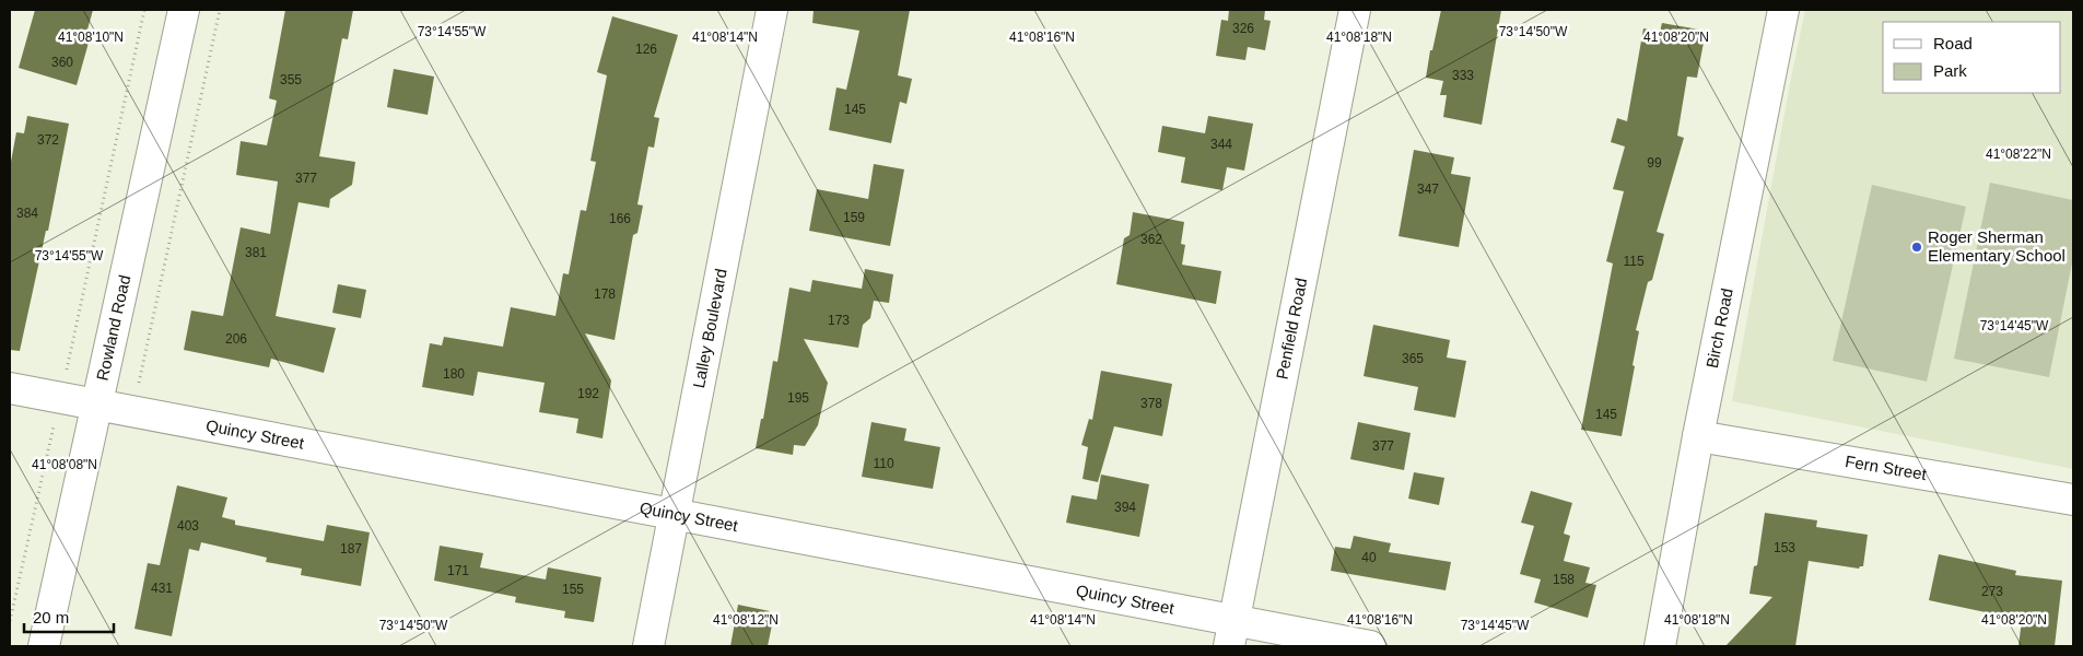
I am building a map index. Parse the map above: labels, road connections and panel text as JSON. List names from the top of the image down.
{
  "streets": {
    "street": [
      "Rowland Road",
      "Lalley Boulevard",
      "Penfield Road",
      "Birch Road",
      "Quincy Street",
      "Fern Street"
    ]
  },
  "crossings": [
    ["Rowland Road", "Quincy Street"],
    ["Lalley Boulevard", "Quincy Street"],
    ["Penfield Road", "Quincy Street"],
    ["Birch Road", "Fern Street"]
  ],
  "places": ["Roger Sherman Elementary School"],
  "house_numbers": [
    "326",
    "126",
    "360",
    "333",
    "355",
    "145",
    "372",
    "344",
    "99",
    "377",
    "347",
    "384",
    "159",
    "166",
    "362",
    "381",
    "115",
    "178",
    "173",
    "206",
    "365",
    "180",
    "192",
    "195",
    "378",
    "145",
    "377",
    "110",
    "394",
    "403",
    "153",
    "187",
    "40",
    "171",
    "158",
    "431",
    "155",
    "273"
  ],
  "legend": ["Road", "Park"],
  "scale_bar": "20 m",
  "coordinates": [
    "73°14'55\"W",
    "73°14'50\"W",
    "41°08'10\"N",
    "41°08'14\"N",
    "41°08'16\"N",
    "41°08'18\"N",
    "41°08'20\"N",
    "41°08'22\"N",
    "73°14'45\"W",
    "41°08'08\"N",
    "41°08'12\"N"
  ]
}
